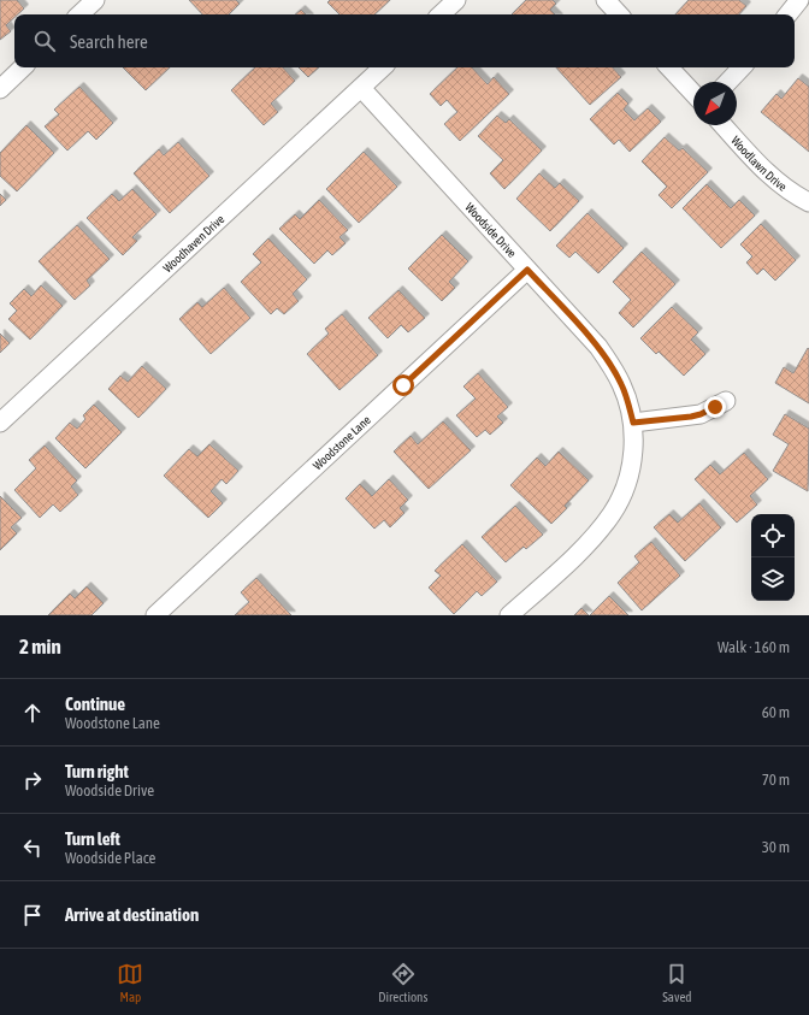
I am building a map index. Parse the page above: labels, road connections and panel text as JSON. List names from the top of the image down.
{
  "streets": {
    "street": [
      "Woodlawn Drive",
      "Woodside Drive",
      "Woodhaven Drive",
      "Woodstone Lane"
    ]
  },
  "crossings": [
    ["Woodside Drive", "Woodhaven Drive"],
    ["Woodside Drive", "Woodstone Lane"]
  ],
  "north": "bottom left",
  "page": {
    "search": "Search here",
    "heading": ["2 min", "Walk · 160 m"],
    "list": [
      ["Continue", "Woodstone Lane", "60 m"],
      ["Turn right", "Woodside Drive", "70 m"],
      ["Turn left", "Woodside Place", "30 m"],
      "Arrive at destination"
    ],
    "nav": ["Map", "Directions", "Saved"]
  }
}
